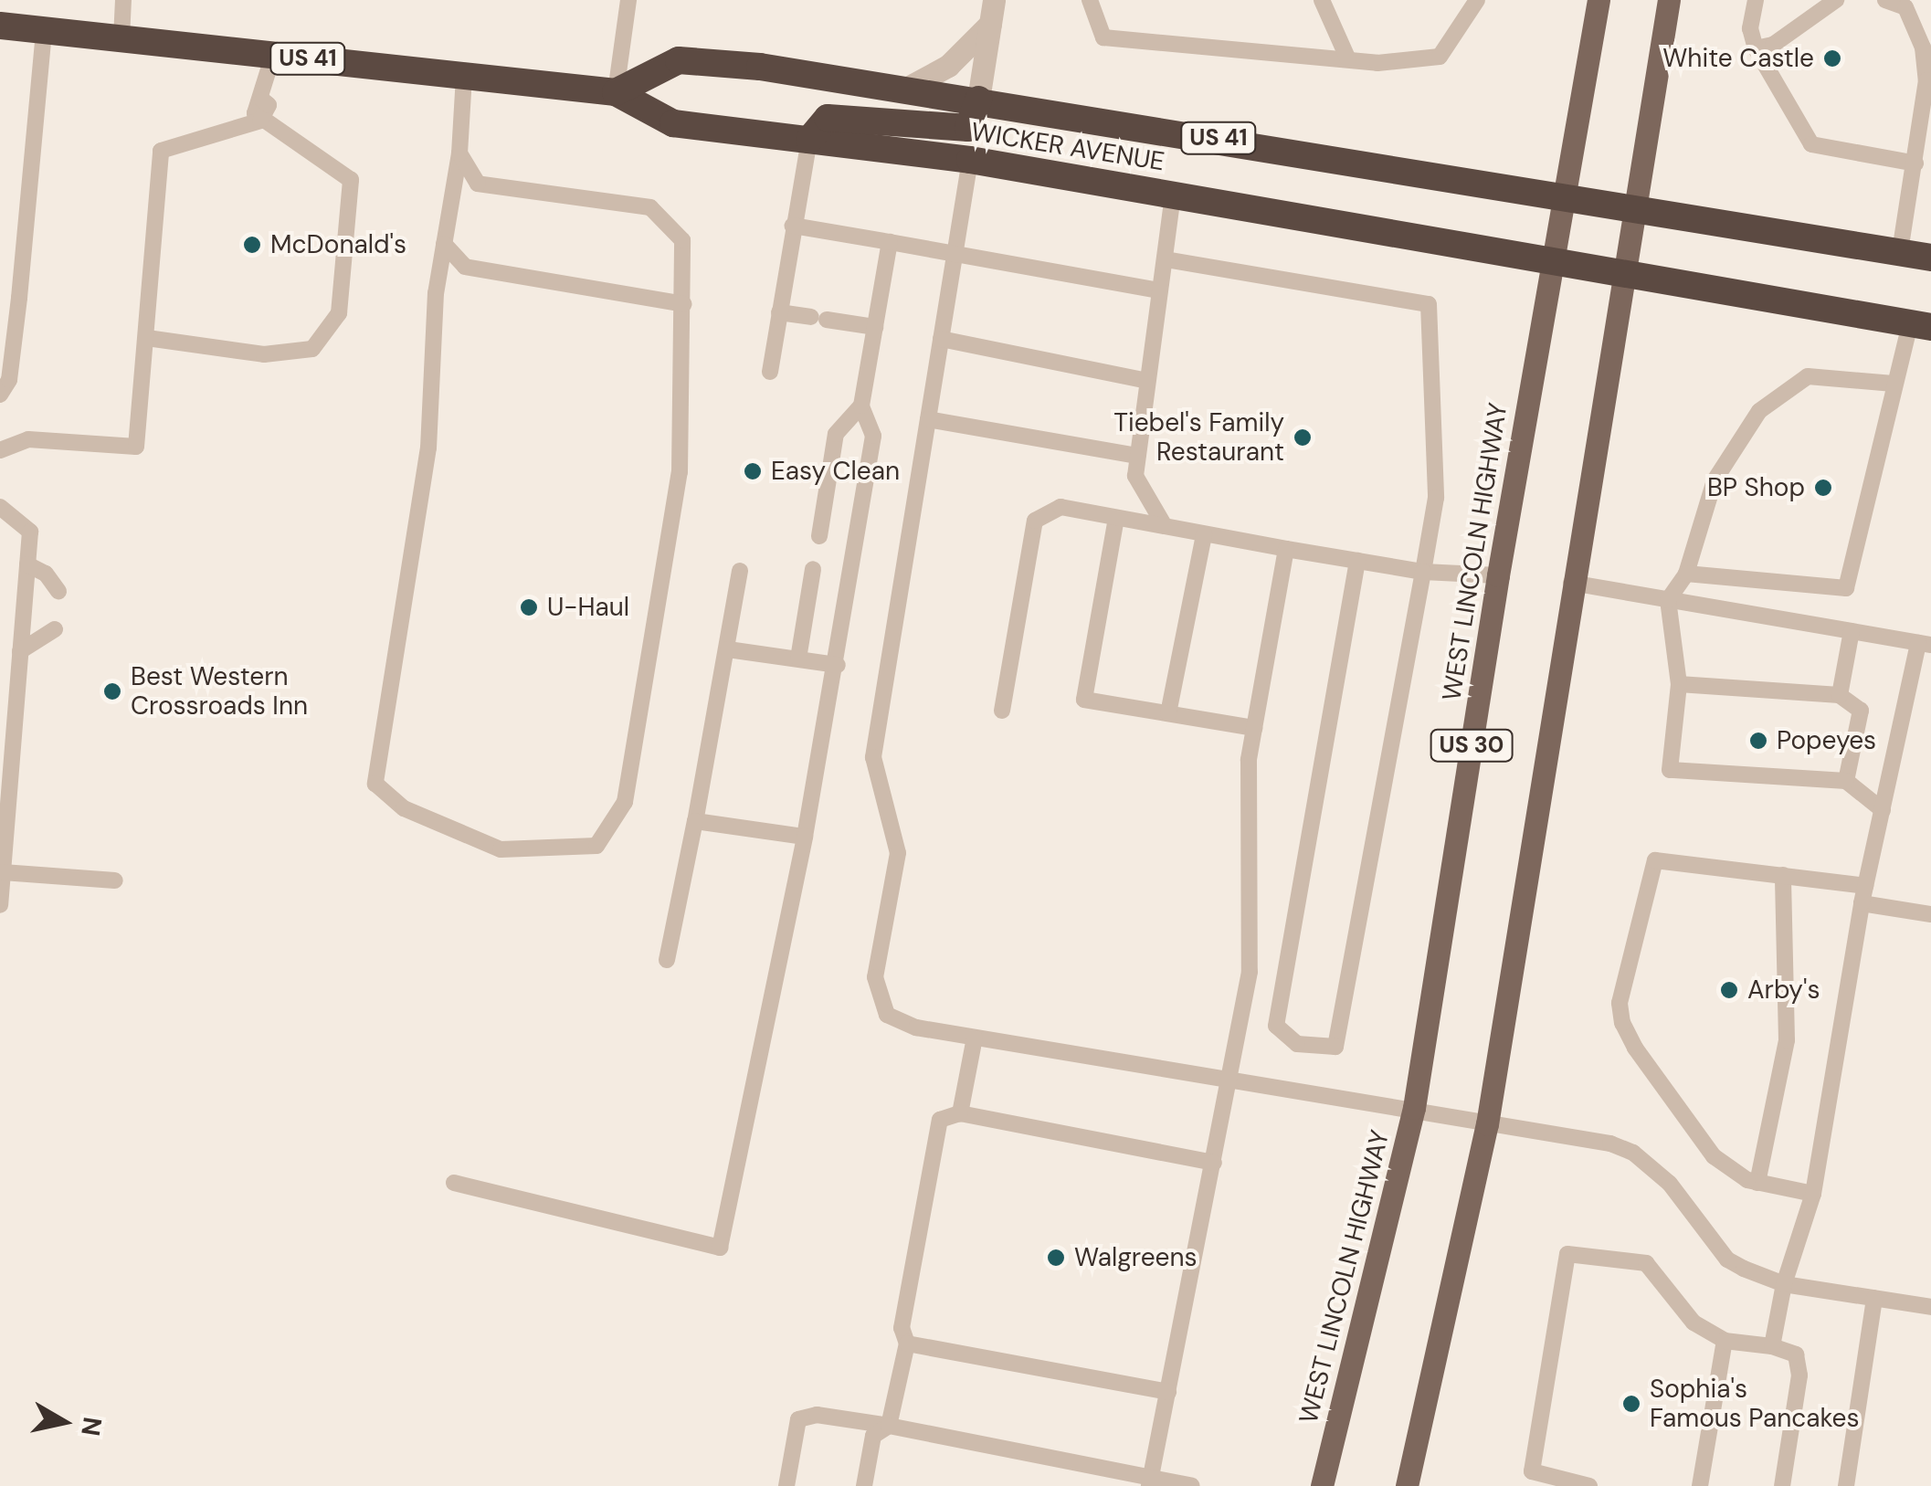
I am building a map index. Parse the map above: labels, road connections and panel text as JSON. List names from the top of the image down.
{
  "streets": {
    "highway": ["US 41", "WICKER AVENUE"],
    "main road": ["WEST LINCOLN HIGHWAY", "US 30"]
  },
  "crossings": [
    ["US 41", "WICKER AVENUE"],
    ["US 41", "WEST LINCOLN HIGHWAY"],
    ["US 41", "US 30"],
    ["WICKER AVENUE", "WEST LINCOLN HIGHWAY"],
    ["WICKER AVENUE", "US 30"]
  ],
  "places": [
    "White Castle",
    "McDonald's",
    "Tiebel's Family Restaurant",
    "Easy Clean",
    "BP Shop",
    "U-Haul",
    "Best Western Crossroads Inn",
    "Popeyes",
    "Arby's",
    "Walgreens",
    "Sophia's Famous Pancakes"
  ],
  "north": "right"
}
